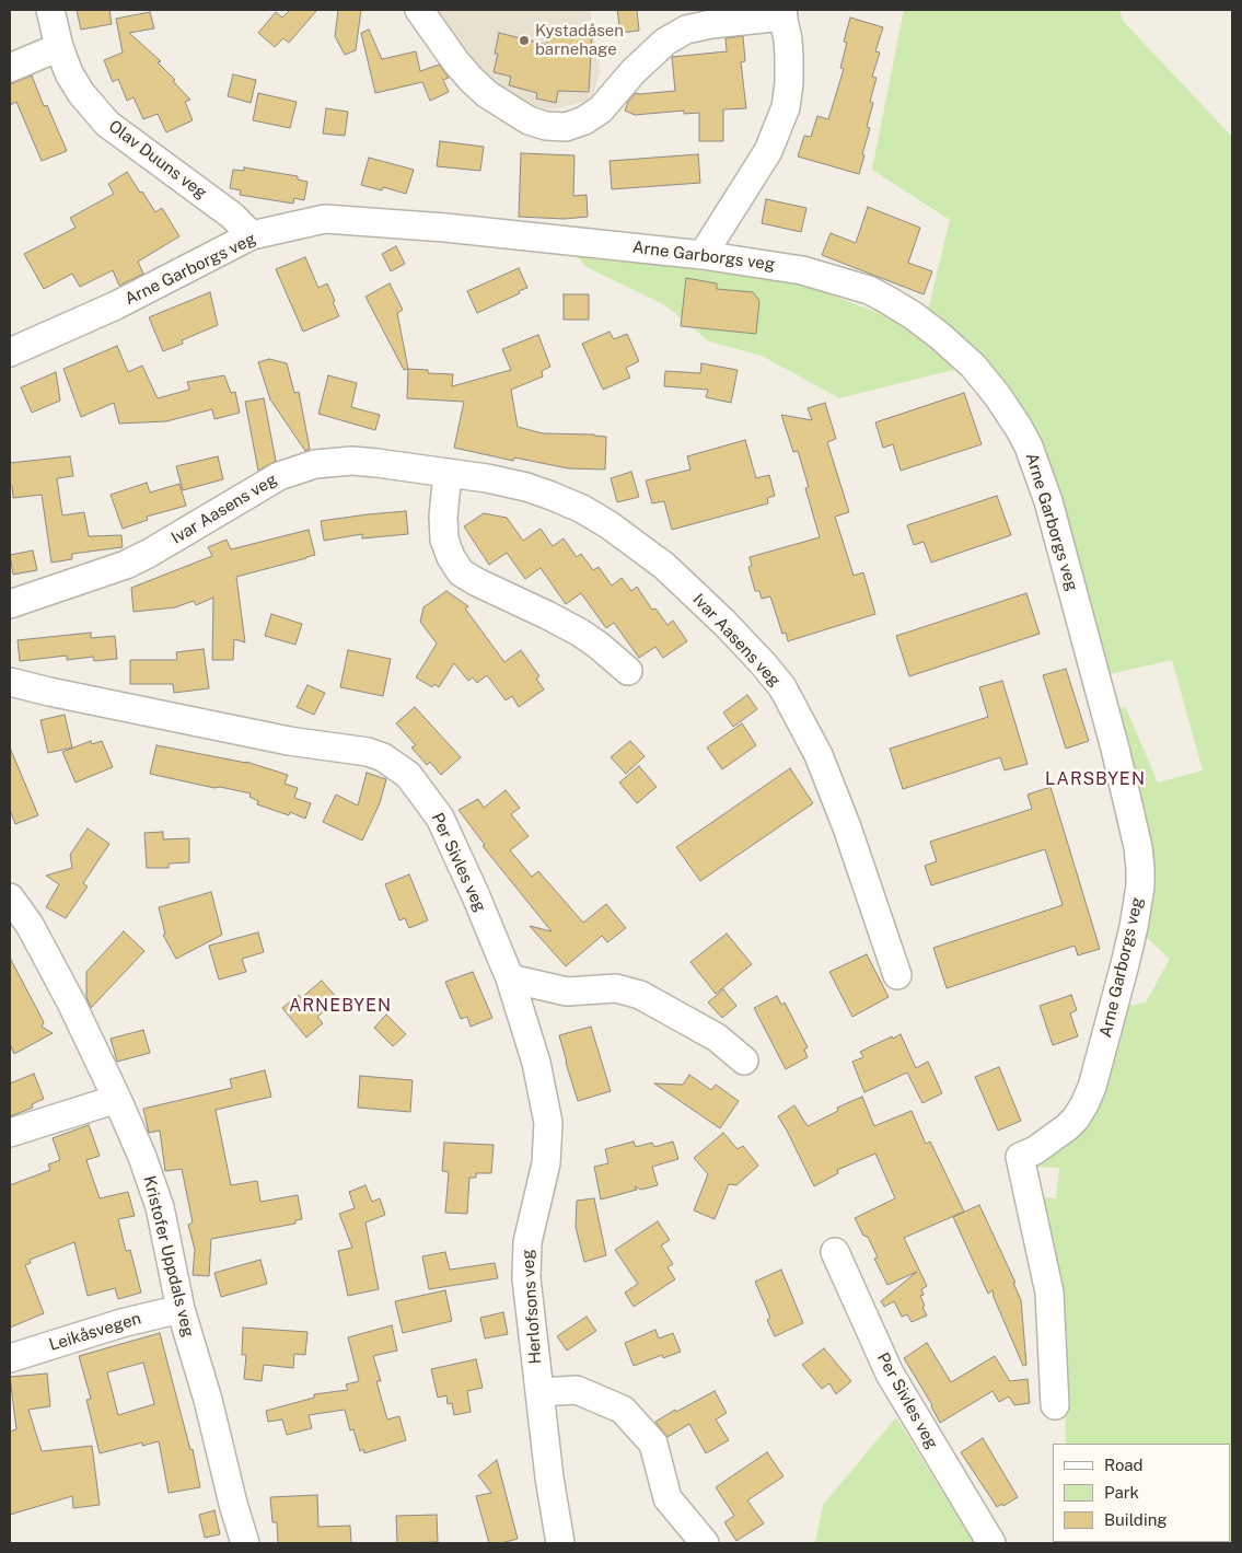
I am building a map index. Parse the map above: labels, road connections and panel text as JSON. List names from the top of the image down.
{
  "streets": {
    "street": [
      "Olav Duuns veg",
      "Arne Garborgs veg",
      "Ivar Aasens veg",
      "Per Sivles veg",
      "Kristofer Uppdals veg",
      "Herlofsons veg",
      "Leikåsvegen"
    ]
  },
  "crossings": [
    ["Olav Duuns veg", "Arne Garborgs veg"],
    ["Per Sivles veg", "Herlofsons veg"],
    ["Kristofer Uppdals veg", "Leikåsvegen"]
  ],
  "districts": ["LARSBYEN", "ARNEBYEN"],
  "places": ["Kystadåsen barnehage"],
  "legend": ["Road", "Park", "Building"]
}
